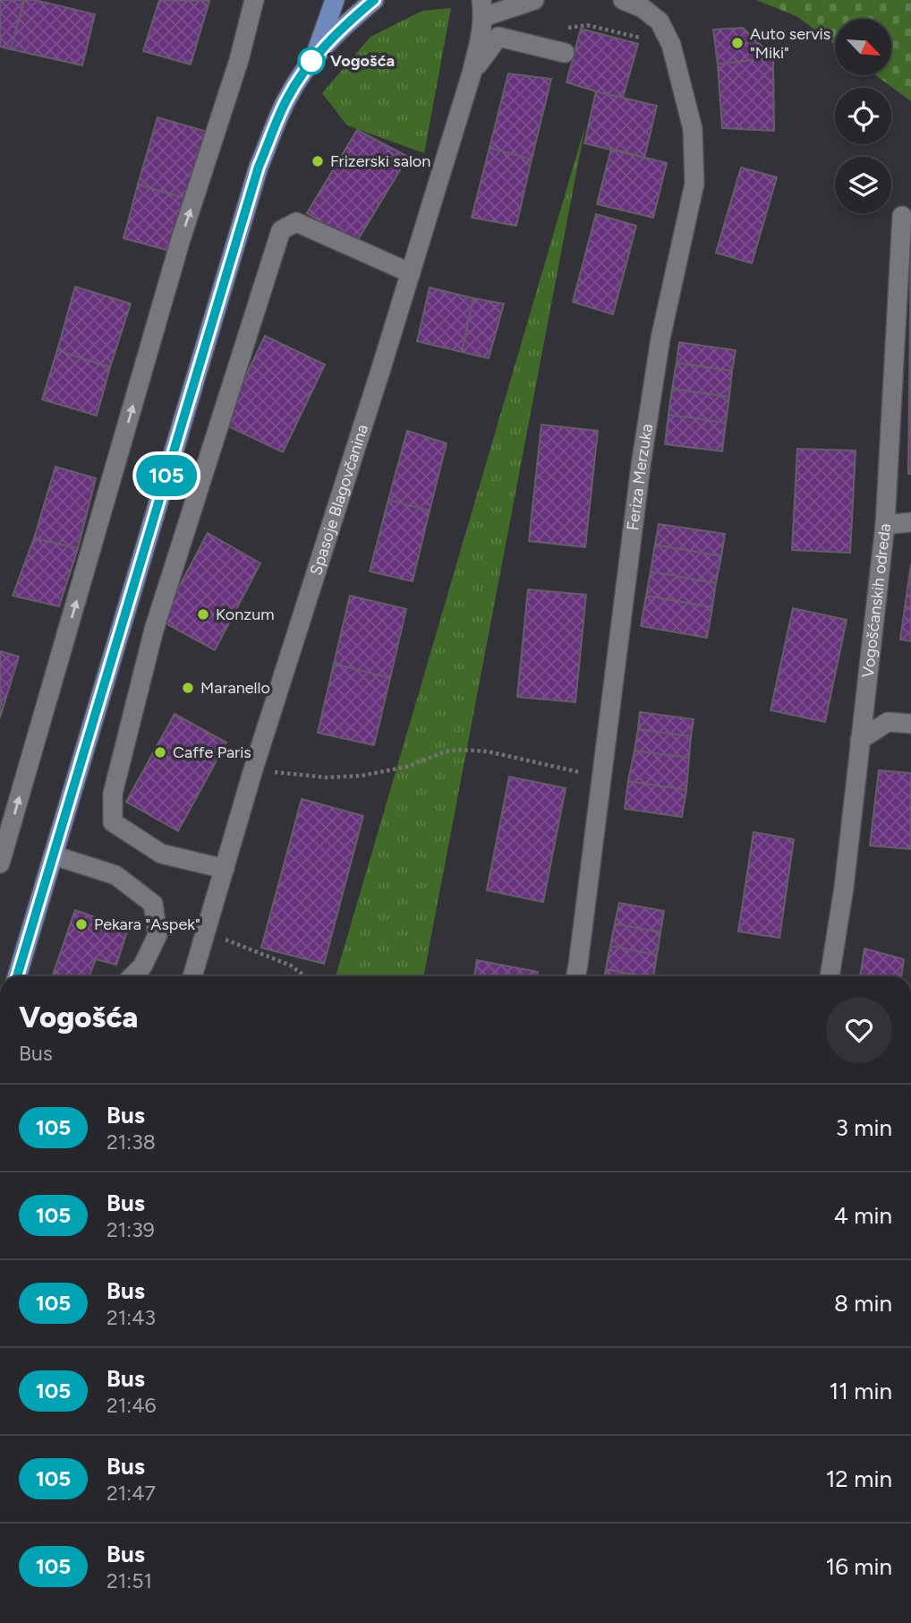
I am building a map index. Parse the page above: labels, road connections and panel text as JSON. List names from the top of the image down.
{
  "streets": {
    "street": ["Feriza Merzuka", "Spasoje Blagovčanina", "Vogošćanskih odreda"]
  },
  "places": [
    "Auto servis \"Miki\"",
    "Vogošća",
    "Frizerski salon",
    "Konzum",
    "Maranello",
    "Caffe Paris",
    "Pekara \"Aspek\""
  ],
  "lines": ["bus line 105"],
  "north": "bottom right",
  "page": {
    "on_map": "105",
    "heading": ["Vogošća", "Bus"],
    "list": [
      {
        "mark": "105",
        "name": "Bus",
        "note": "21:38",
        "value": "3 min"
      },
      {
        "mark": "105",
        "name": "Bus",
        "note": "21:39",
        "value": "4 min"
      },
      {
        "mark": "105",
        "name": "Bus",
        "note": "21:43",
        "value": "8 min"
      },
      {
        "mark": "105",
        "name": "Bus",
        "note": "21:46",
        "value": "11 min"
      },
      {
        "mark": "105",
        "name": "Bus",
        "note": "21:47",
        "value": "12 min"
      },
      {
        "mark": "105",
        "name": "Bus",
        "note": "21:51",
        "value": "16 min"
      }
    ]
  }
}
